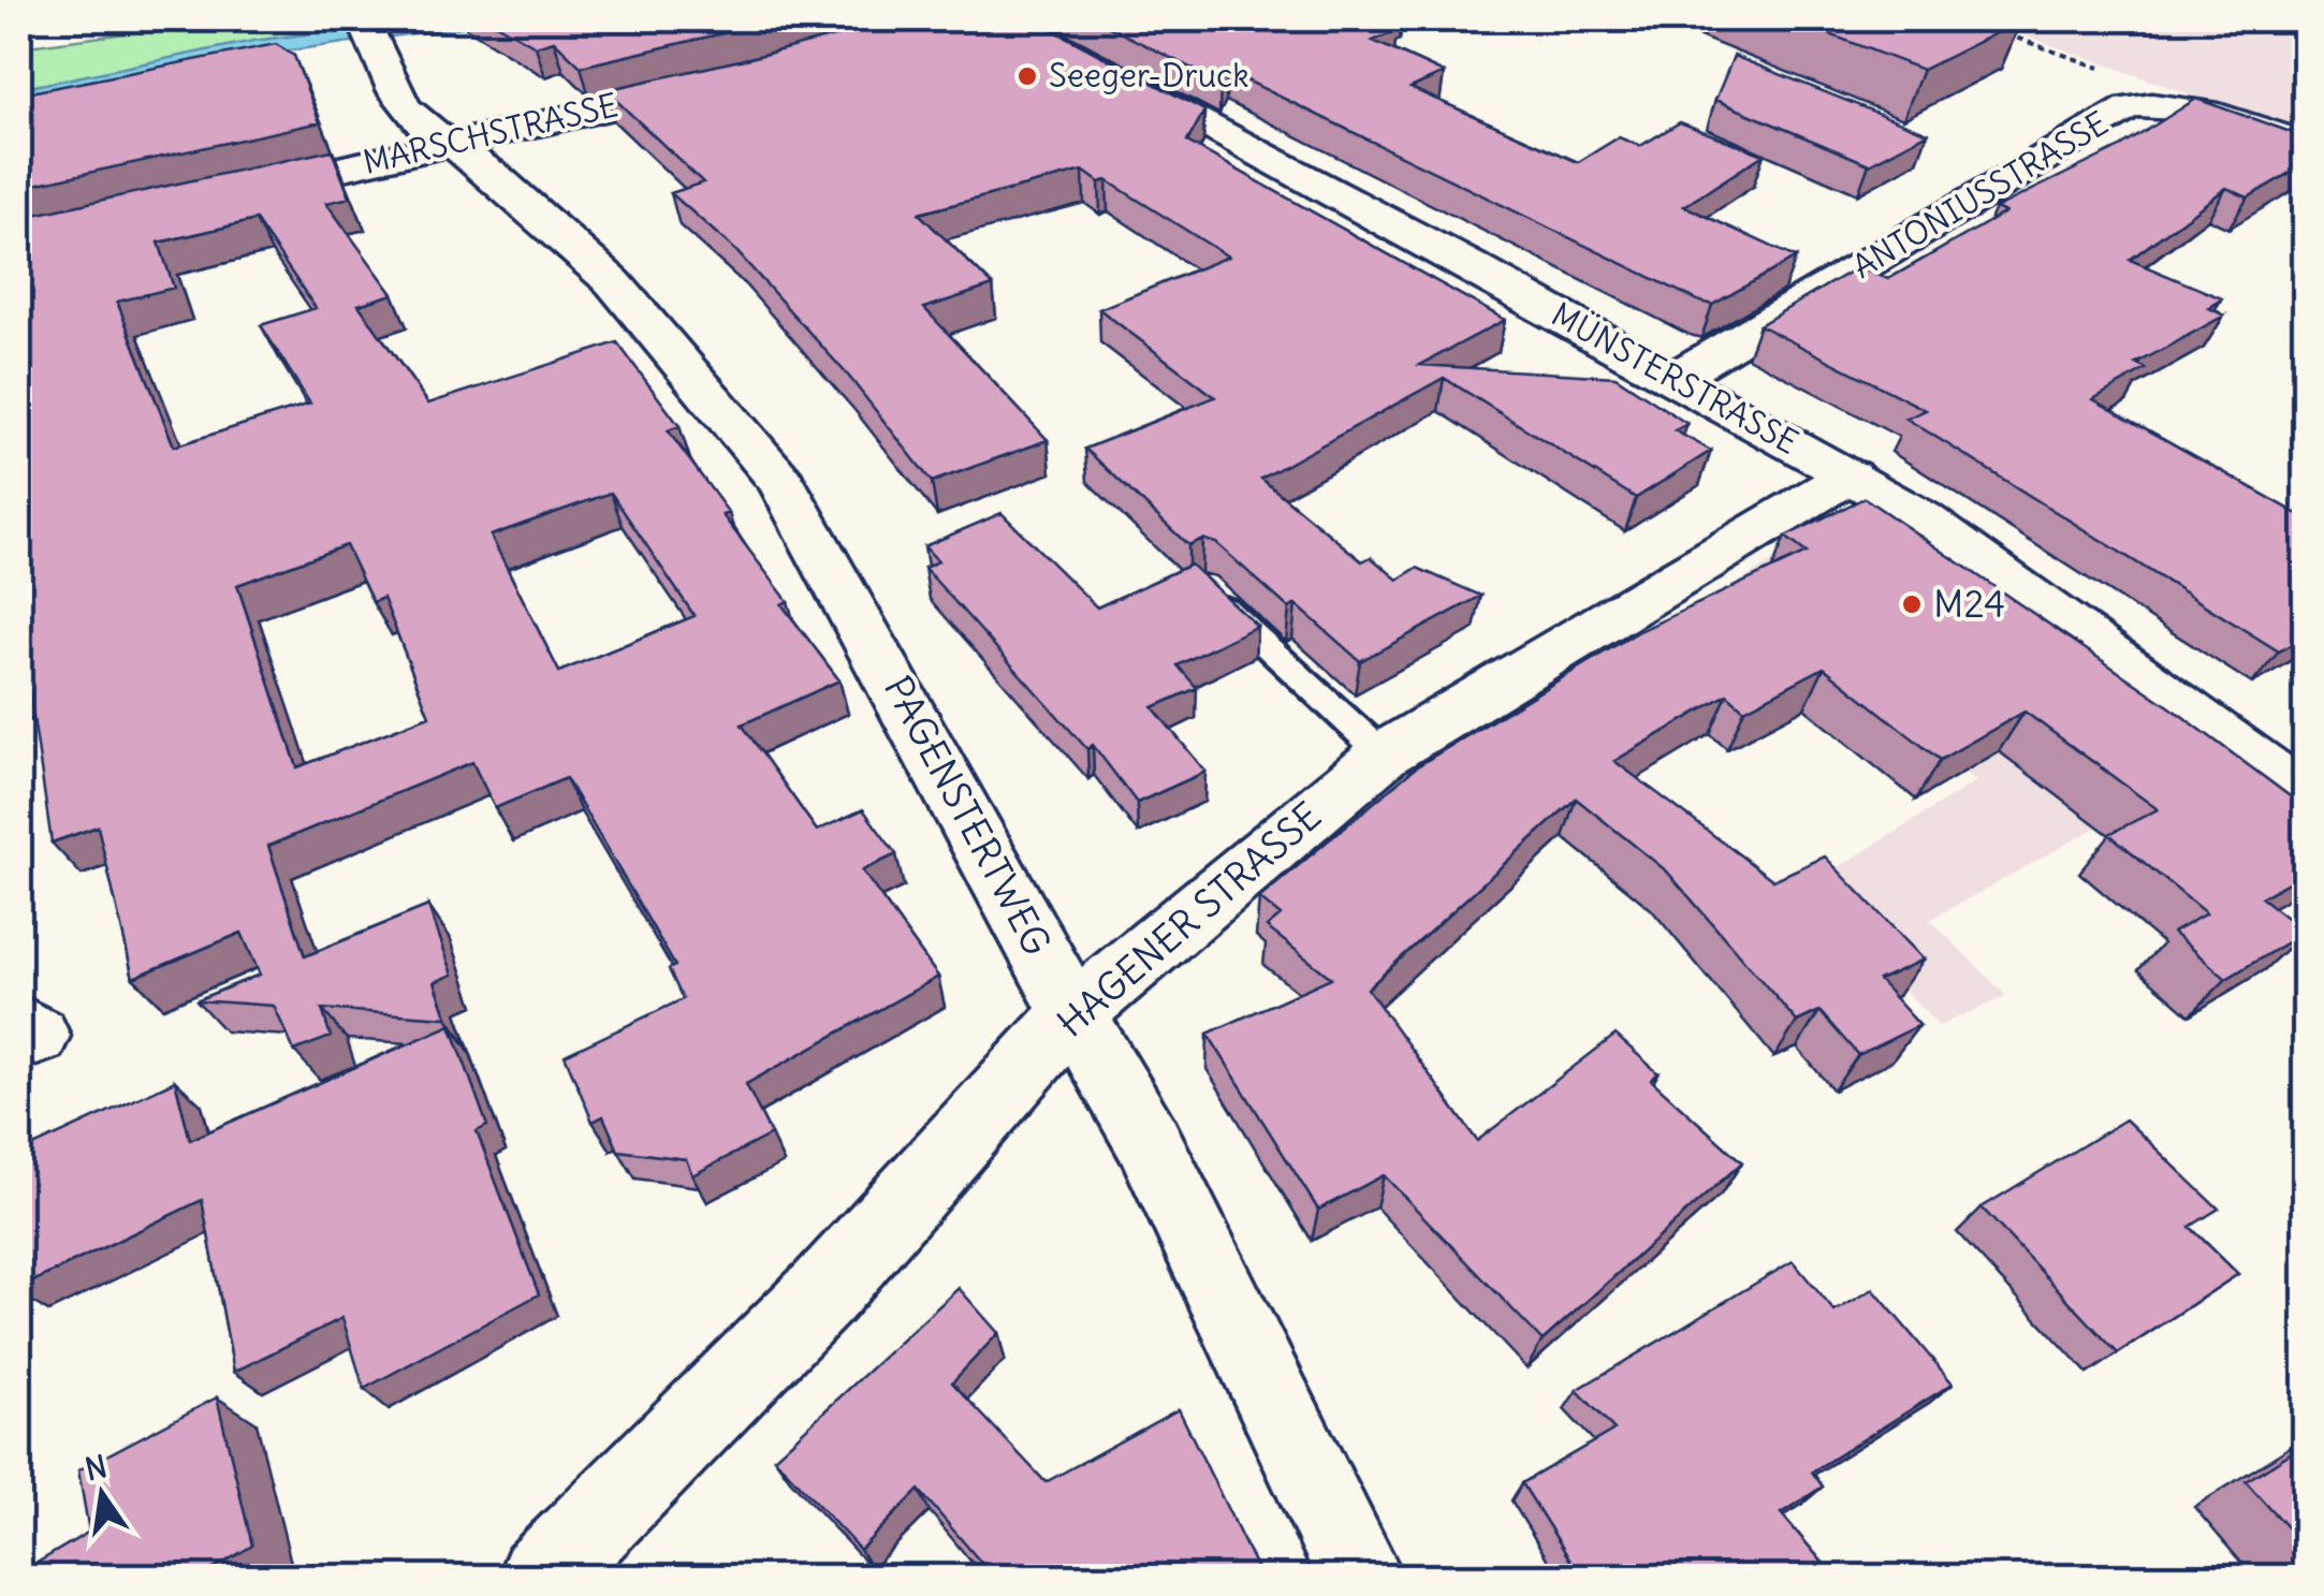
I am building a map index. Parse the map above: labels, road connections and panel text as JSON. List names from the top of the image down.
{
  "streets": {
    "street": [
      "MARSCHSTRASSE",
      "ANTONIUSSTRASSE",
      "MÜNSTERSTRASSE",
      "PAGENSTERTWEG",
      "HAGENER STRASSE"
    ]
  },
  "crossings": [
    ["MARSCHSTRASSE", "PAGENSTERTWEG"],
    ["ANTONIUSSTRASSE", "MÜNSTERSTRASSE"],
    ["MÜNSTERSTRASSE", "HAGENER STRASSE"],
    ["PAGENSTERTWEG", "HAGENER STRASSE"]
  ],
  "places": ["Seeger-Druck", "M24"],
  "north": "top"
}
